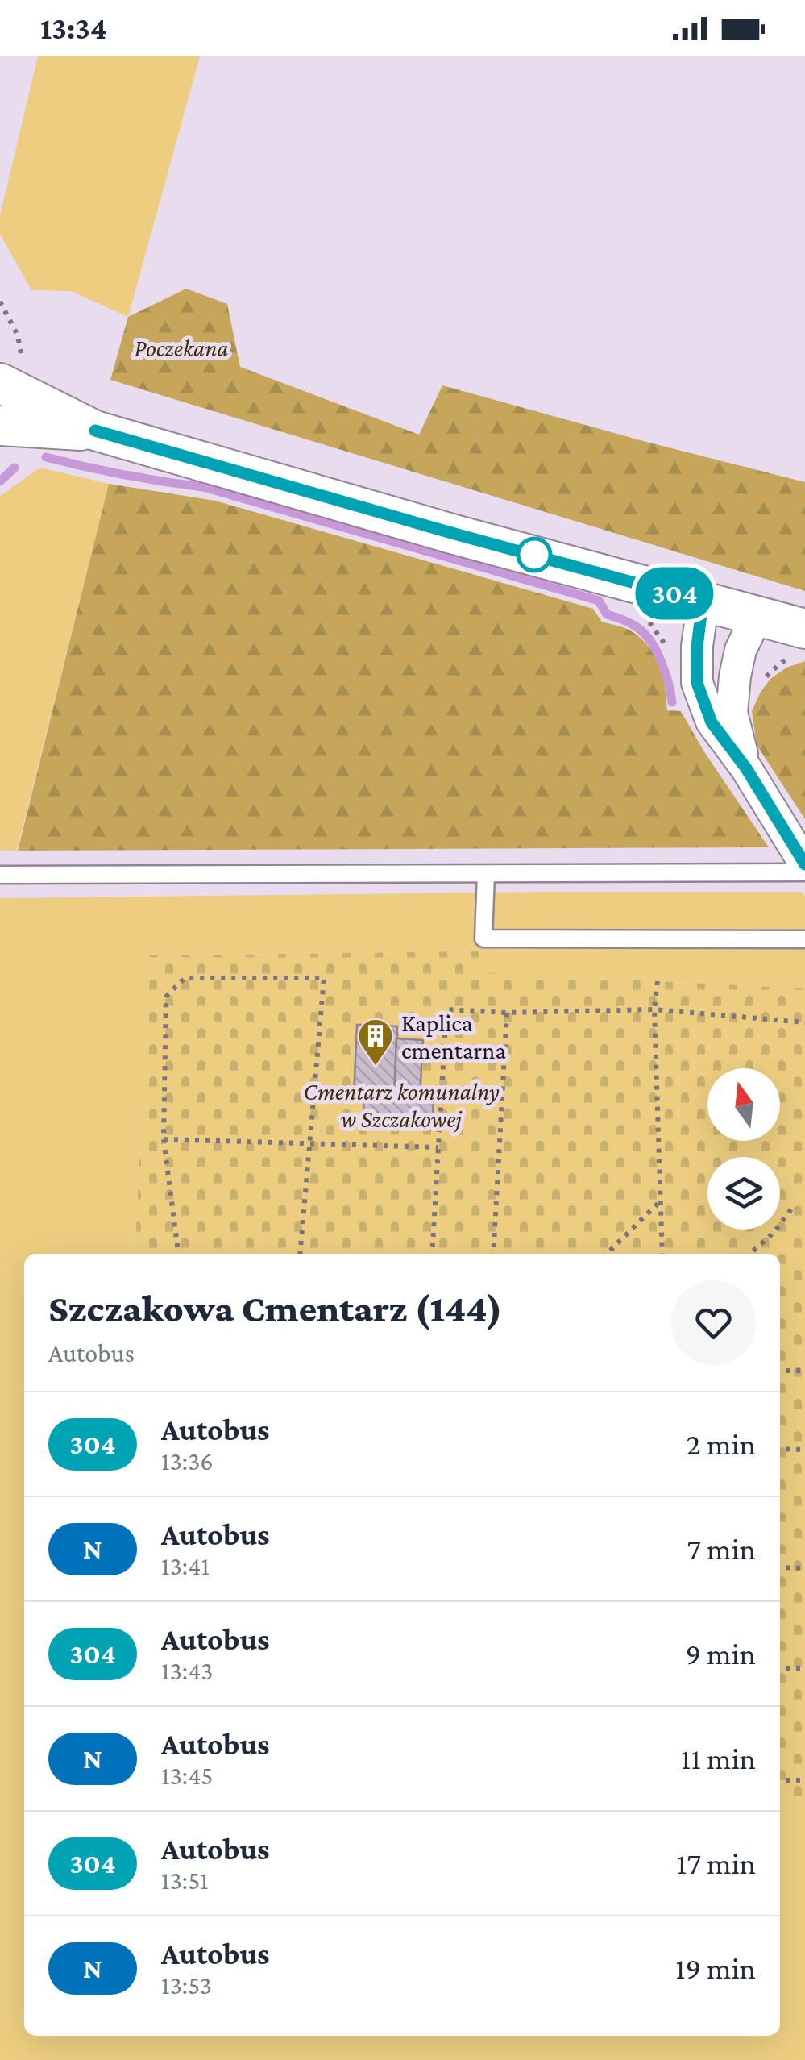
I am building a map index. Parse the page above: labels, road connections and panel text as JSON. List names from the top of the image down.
{
  "parks": ["Poczekana", "Cmentarz komunalny w Szczakowej"],
  "places": {
    "building": ["Kaplica cmentarna"]
  },
  "lines": ["bus line 304"],
  "north": "top",
  "page": {
    "status": "13:34",
    "on_map": "304",
    "heading": ["Szczakowa Cmentarz (144)", "Autobus"],
    "list": [
      {
        "mark": "304",
        "name": "Autobus",
        "note": "13:36",
        "value": "2 min"
      },
      {
        "mark": "N",
        "name": "Autobus",
        "note": "13:41",
        "value": "7 min"
      },
      {
        "mark": "304",
        "name": "Autobus",
        "note": "13:43",
        "value": "9 min"
      },
      {
        "mark": "N",
        "name": "Autobus",
        "note": "13:45",
        "value": "11 min"
      },
      {
        "mark": "304",
        "name": "Autobus",
        "note": "13:51",
        "value": "17 min"
      },
      {
        "mark": "N",
        "name": "Autobus",
        "note": "13:53",
        "value": "19 min"
      }
    ]
  }
}
